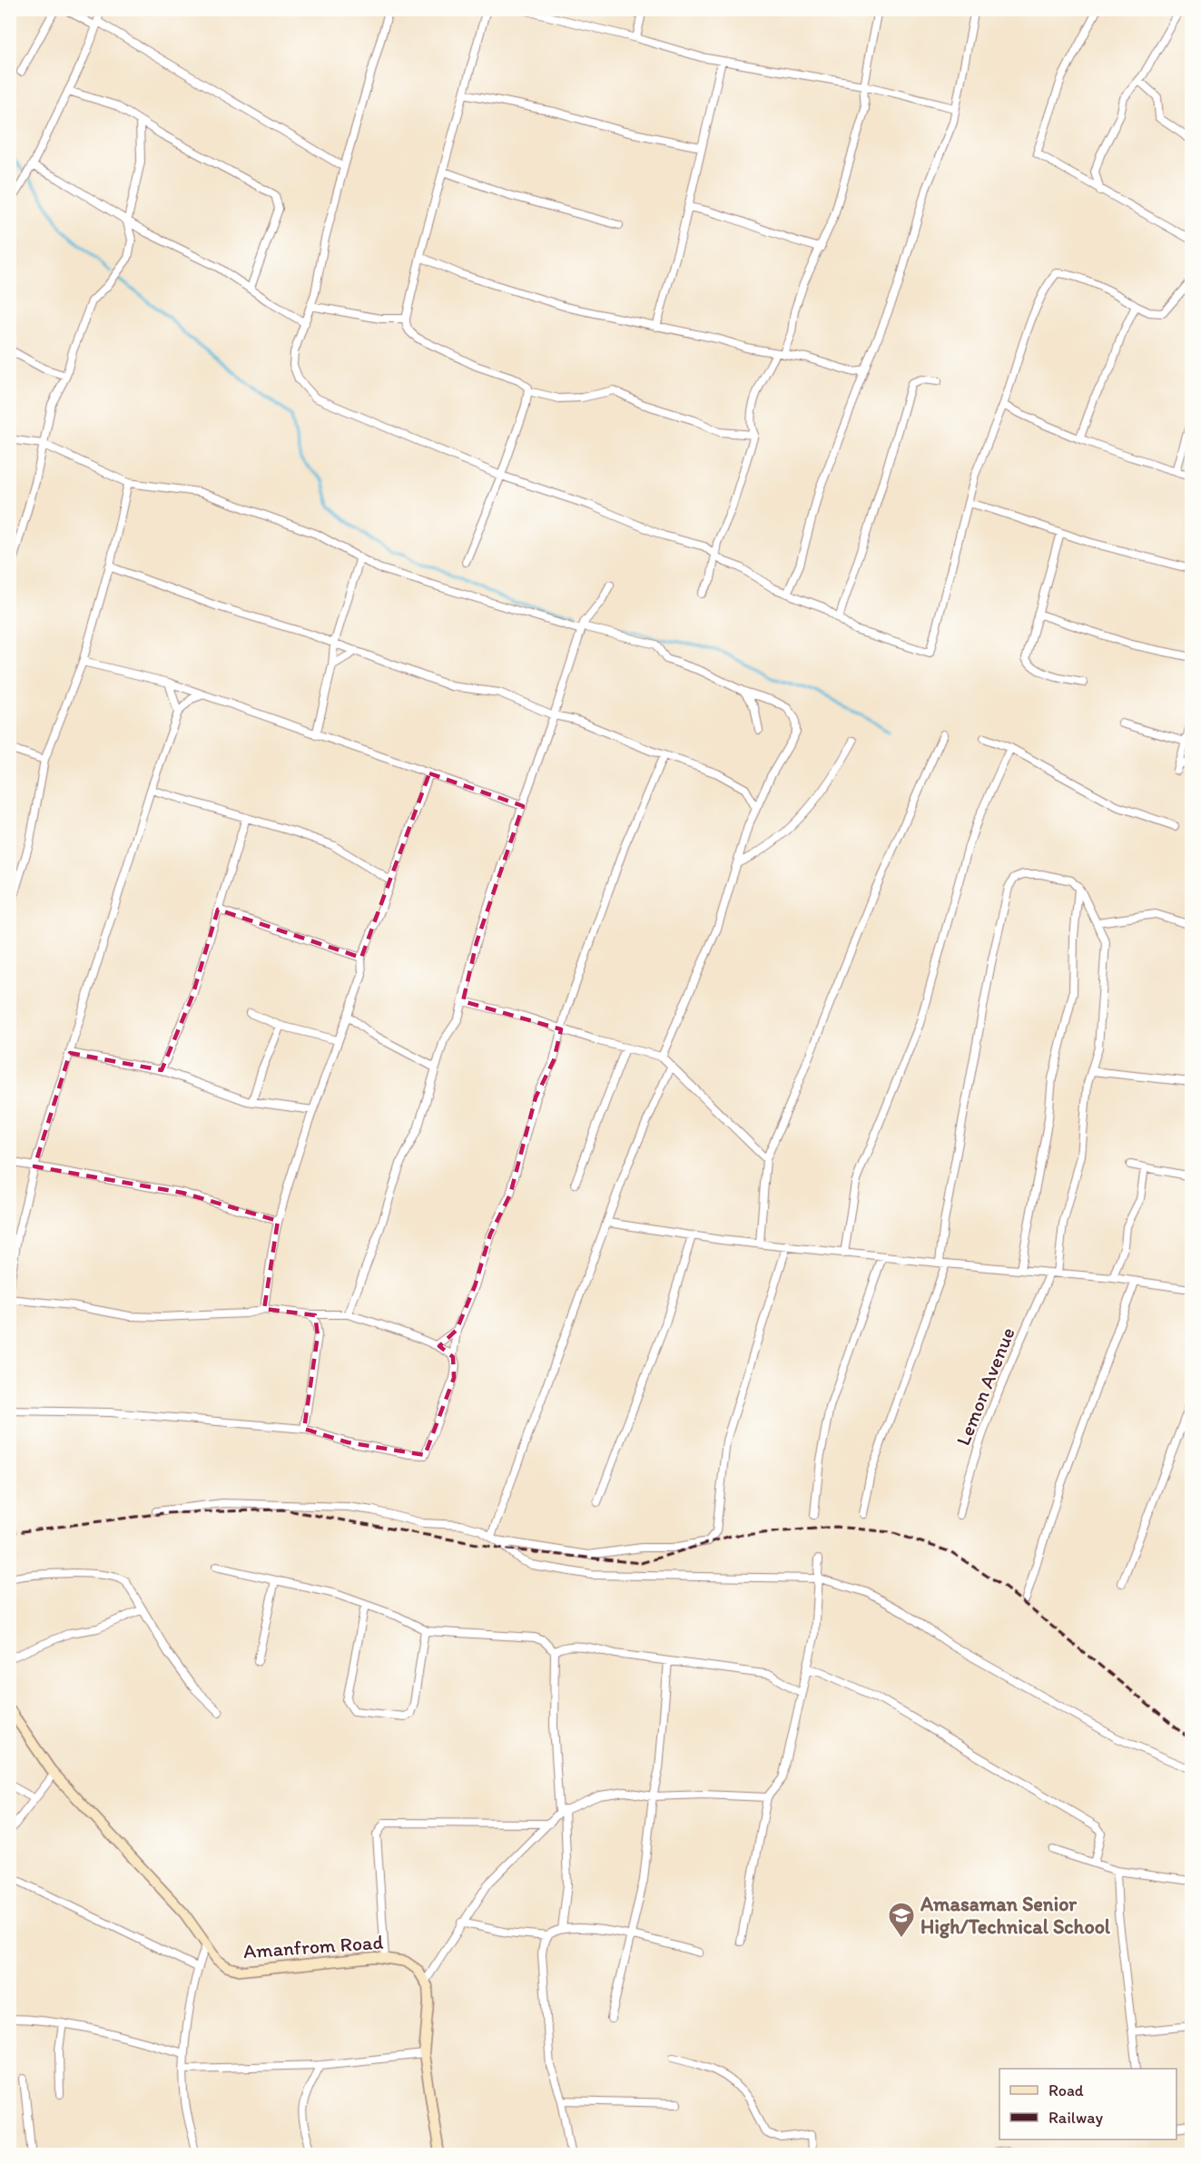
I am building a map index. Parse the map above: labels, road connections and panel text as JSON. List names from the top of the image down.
{
  "streets": {
    "street": ["Lemon Avenue", "Amanfrom Road"]
  },
  "places": {
    "school or university": ["Amasaman Senior High/Technical School"]
  },
  "legend": ["Road", "Railway"]
}
